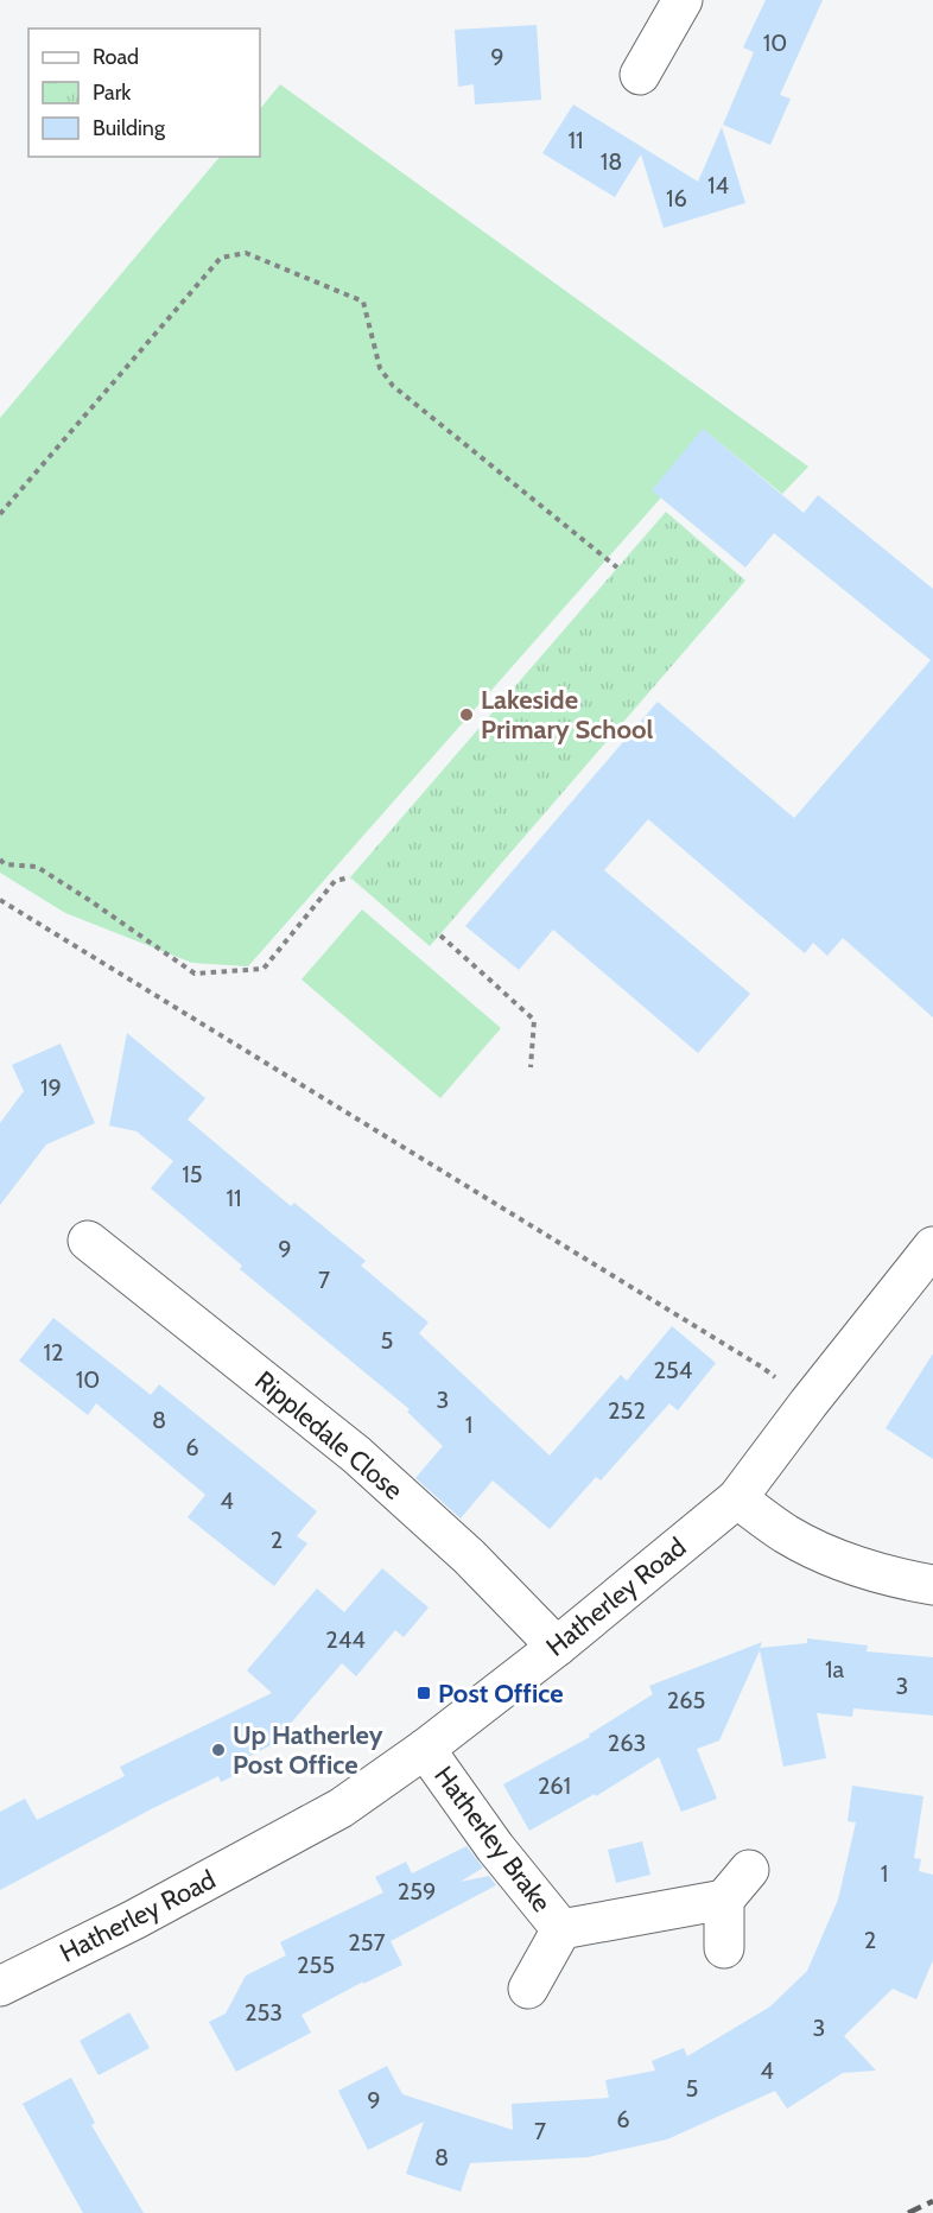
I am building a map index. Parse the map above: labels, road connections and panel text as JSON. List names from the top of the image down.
{
  "streets": {
    "street": ["Rippledale Close", "Hatherley Road", "Hatherley Brake"]
  },
  "crossings": [
    ["Rippledale Close", "Hatherley Road"],
    ["Hatherley Road", "Hatherley Brake"]
  ],
  "places": {
    "other": ["Lakeside Primary School", "Up Hatherley Post Office"],
    "transit": ["Post Office"]
  },
  "house_numbers": [
    "10",
    "9",
    "11",
    "18",
    "14",
    "16",
    "19",
    "15",
    "11",
    "9",
    "7",
    "5",
    "12",
    "254",
    "10",
    "3",
    "252",
    "8",
    "1",
    "6",
    "4",
    "2",
    "244",
    "1a",
    "3",
    "265",
    "263",
    "261",
    "1",
    "259",
    "2",
    "257",
    "255",
    "253",
    "3",
    "4",
    "5",
    "9",
    "6",
    "7",
    "8"
  ],
  "legend": ["Road", "Park", "Building"]
}
